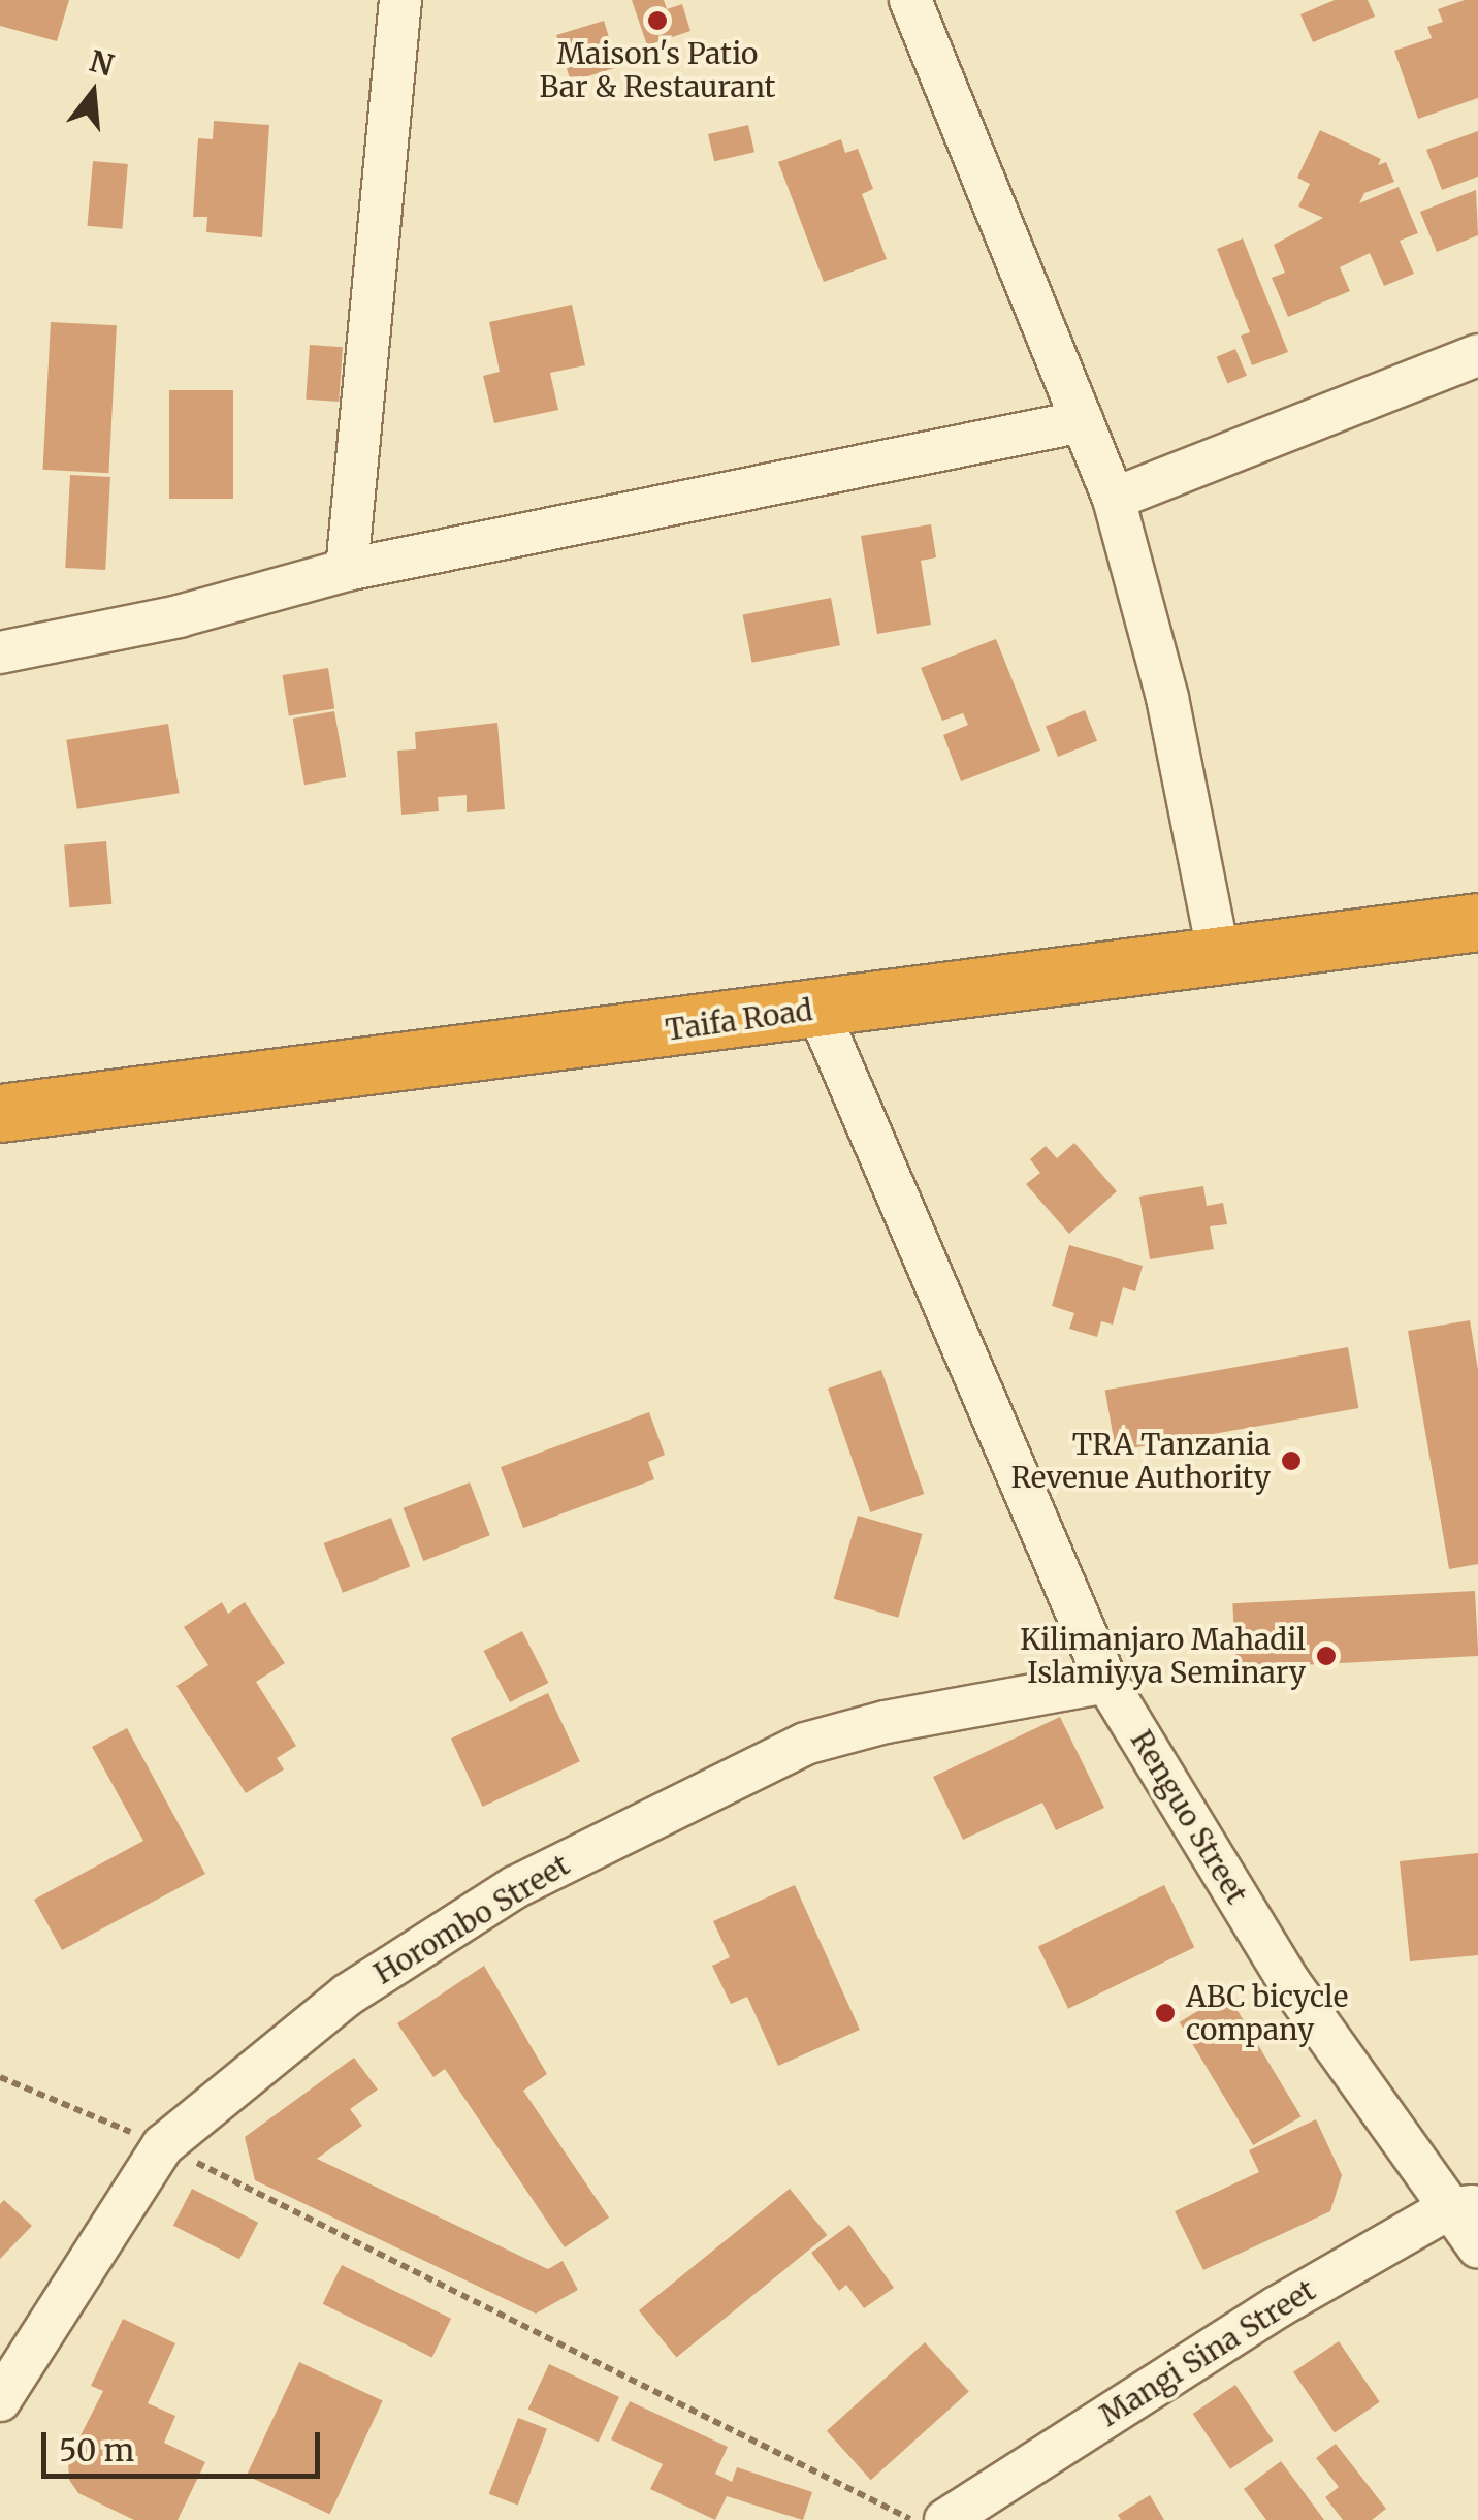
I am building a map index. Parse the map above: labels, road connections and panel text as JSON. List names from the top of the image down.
{
  "streets": {
    "highway": ["Taifa Road"],
    "street": ["Renguo Street", "Horombo Street", "Mangi Sina Street"]
  },
  "crossings": [
    ["Taifa Road", "Renguo Street"],
    ["Renguo Street", "Horombo Street"],
    ["Renguo Street", "Mangi Sina Street"]
  ],
  "places": [
    "Maison's Patio Bar & Restaurant",
    "TRA Tanzania Revenue Authority",
    "Kilimanjaro Mahadil Islamiyya Seminary",
    "ABC bicycle company"
  ],
  "scale_bar": "50 m",
  "north": "top"
}
